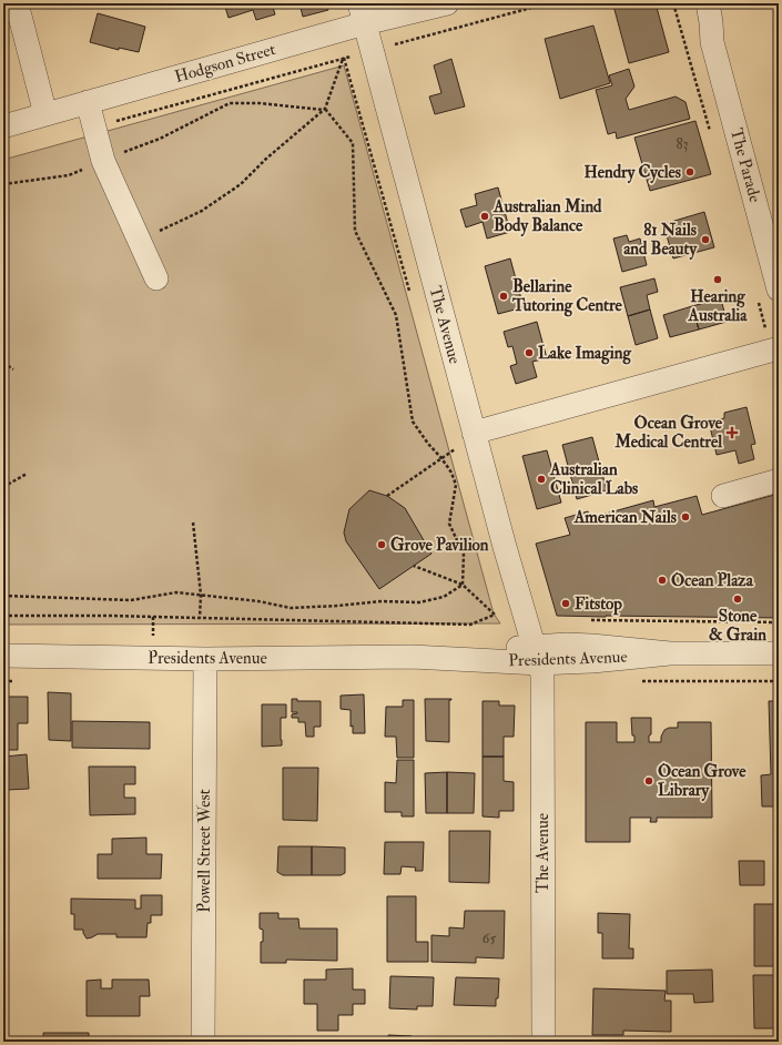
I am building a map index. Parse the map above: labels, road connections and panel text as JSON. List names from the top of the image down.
{
  "streets": {
    "street": [
      "Hodgson Street",
      "The Parade",
      "The Avenue",
      "Presidents Avenue",
      "Powell Street West"
    ]
  },
  "crossings": [
    ["Hodgson Street", "The Avenue"],
    ["The Avenue", "Presidents Avenue"],
    ["Presidents Avenue", "Powell Street West"]
  ],
  "places": {
    "other": [
      "Hendry Cycles",
      "Australian Mind Body Balance",
      "81 Nails and Beauty",
      "Hearing Australia",
      "Bellarine Tutoring Centre",
      "Lake Imaging",
      "Australian Clinical Labs",
      "American Nails",
      "Grove Pavilion",
      "Ocean Plaza",
      "Stone & Grain",
      "Fitstop",
      "Ocean Grove Library"
    ],
    "health": ["Ocean Grove Medical Centrel"]
  },
  "house_numbers": ["83", "65"]
}
